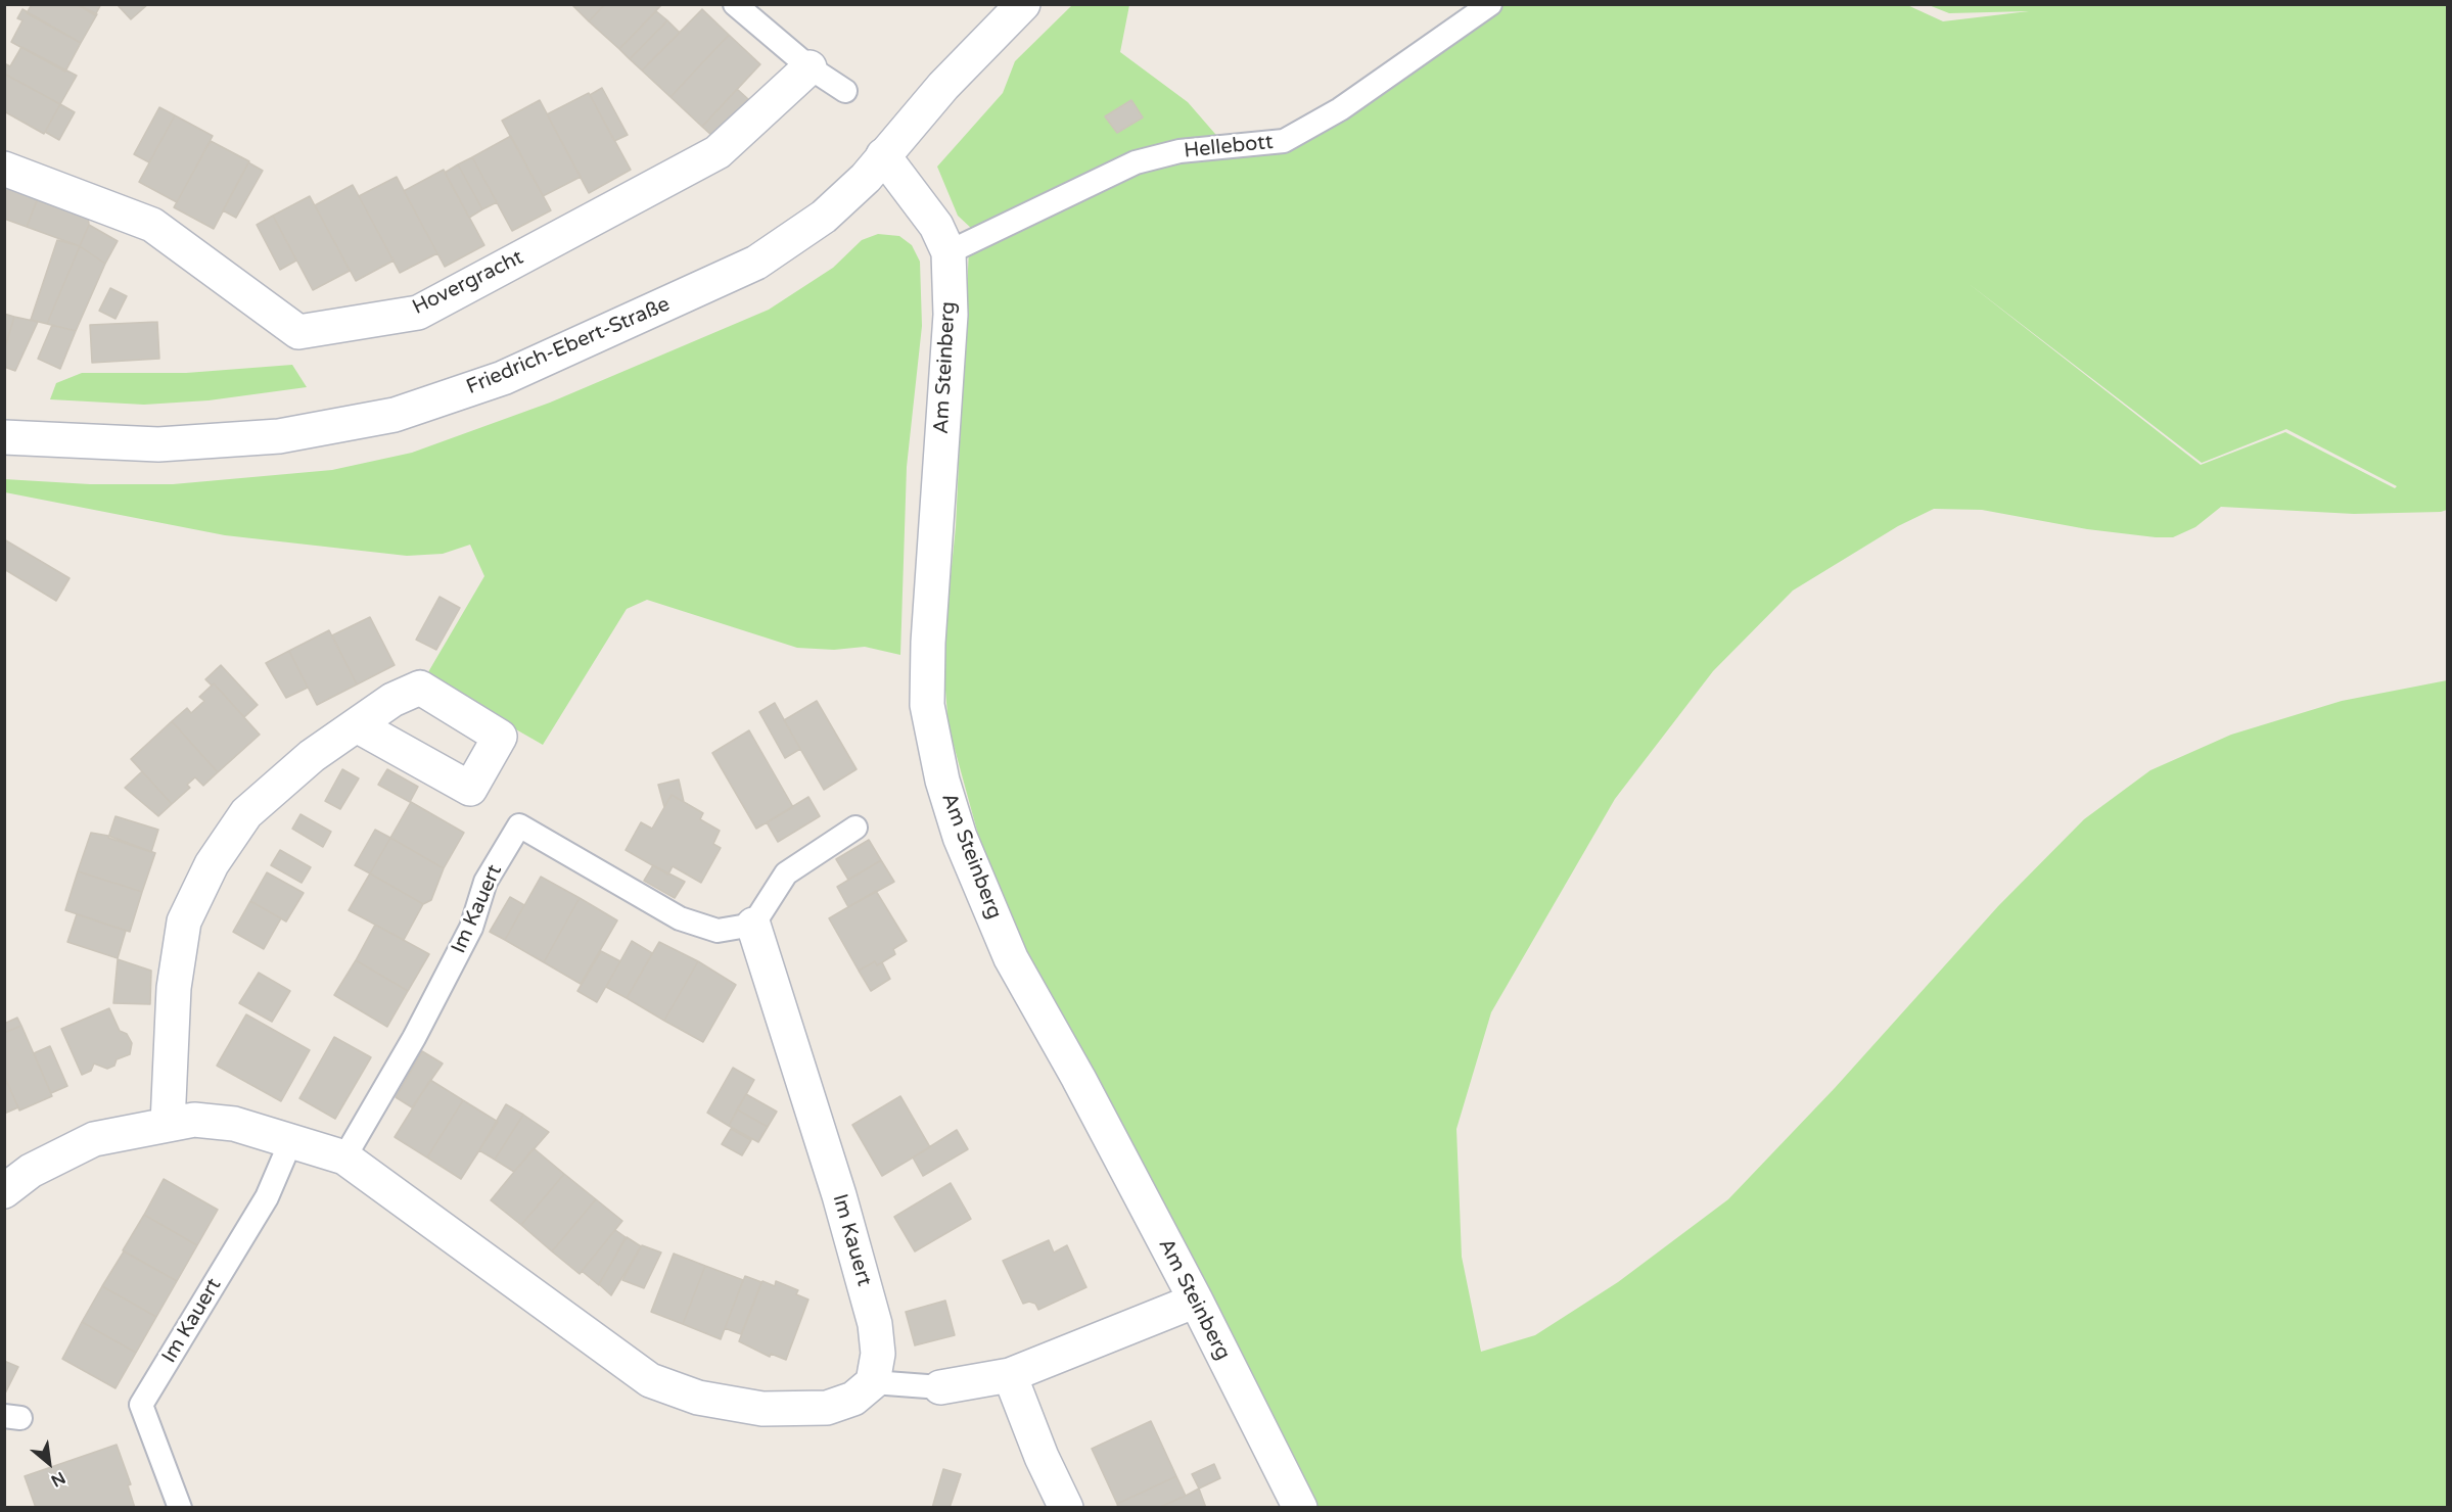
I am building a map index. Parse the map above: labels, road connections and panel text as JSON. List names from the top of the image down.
{
  "streets": {
    "street": [
      "Hovergracht",
      "Friedrich-Ebert-Straße",
      "Am Steinberg",
      "Im Kauert"
    ],
    "lane": ["Hellebott"]
  },
  "crossings": [
    ["Hellebott", "Am Steinberg"],
    ["Friedrich-Ebert-Straße", "Am Steinberg"]
  ],
  "north": "bottom right"
}
